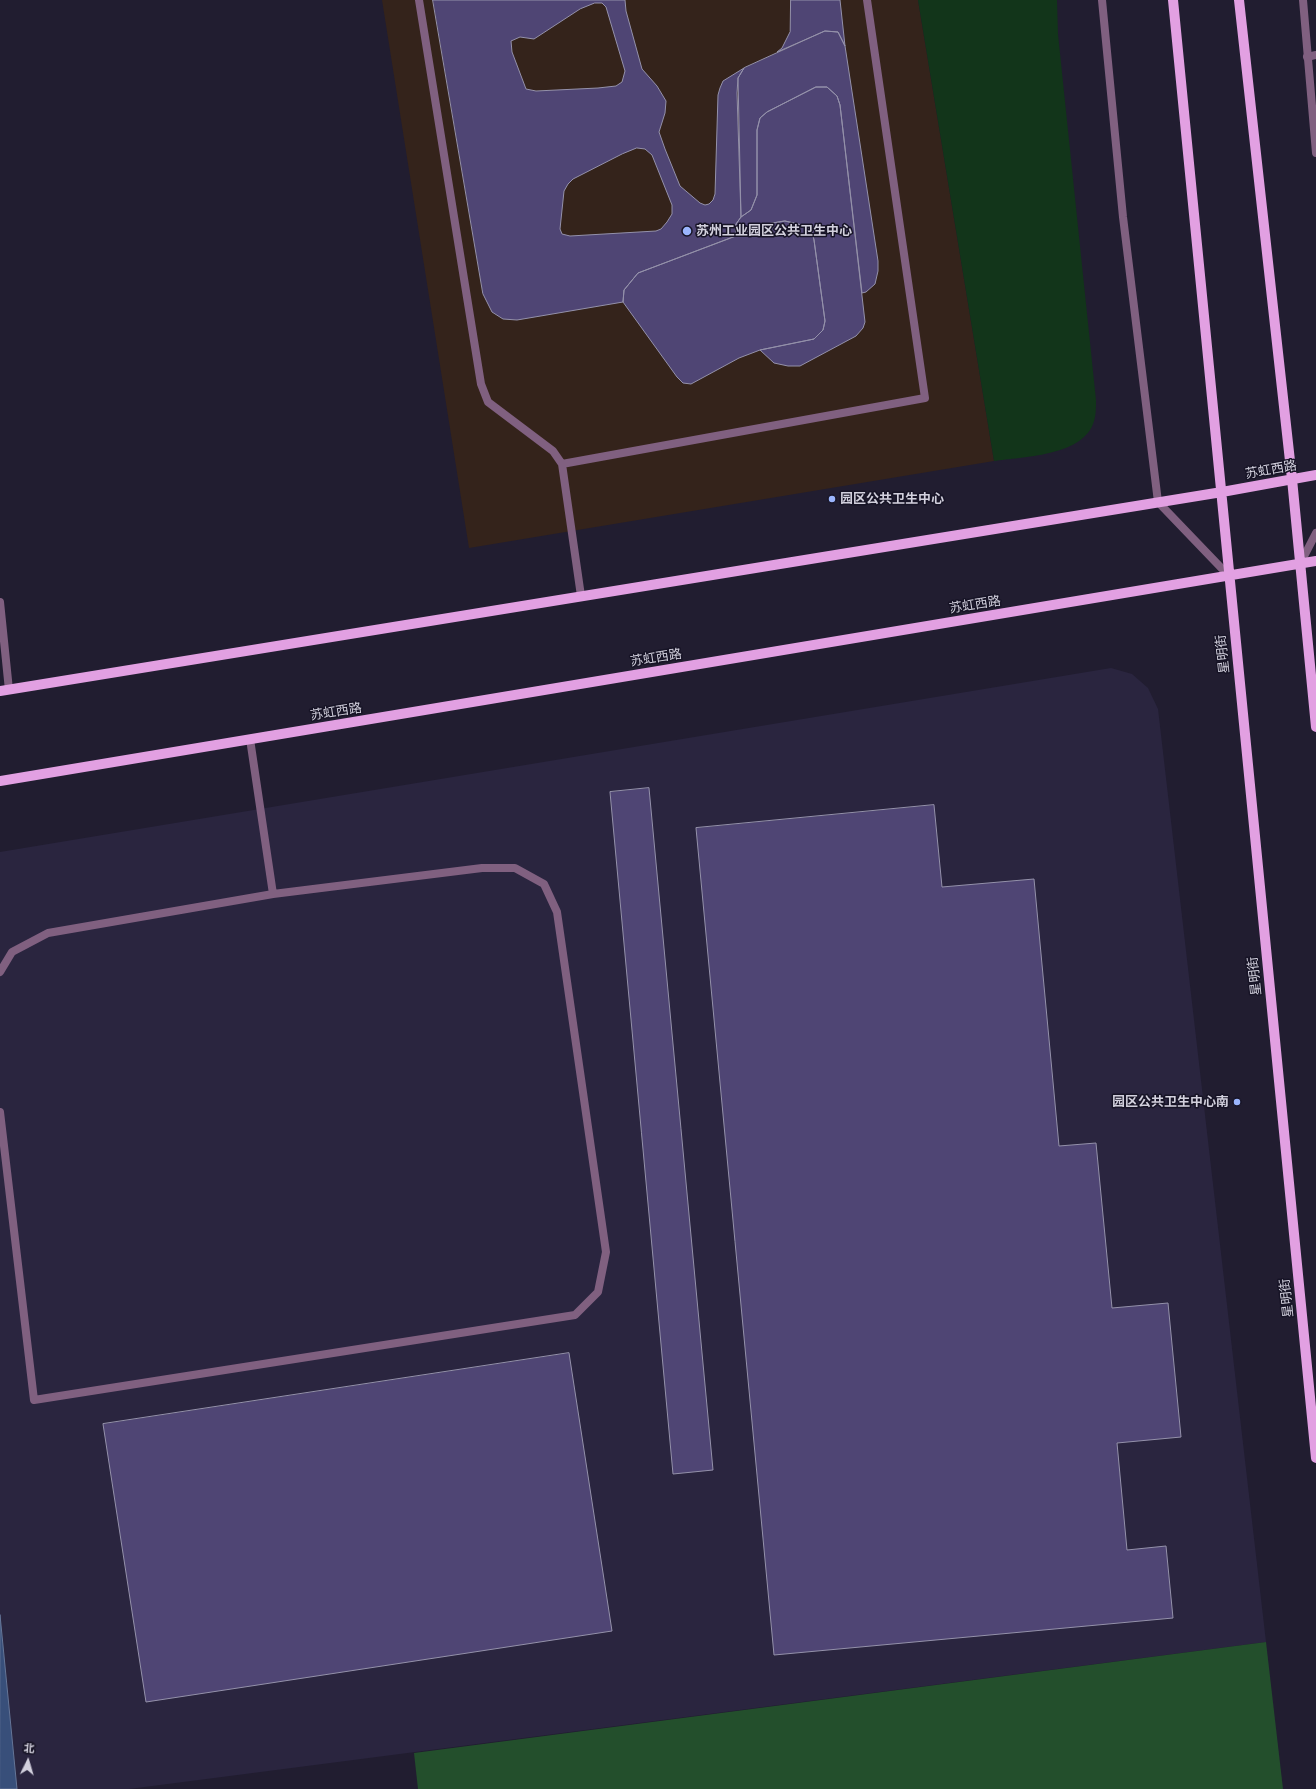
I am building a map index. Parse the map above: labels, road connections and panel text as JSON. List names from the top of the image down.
{
  "streets": {
    "main road": ["苏虹西路", "星明街"]
  },
  "crossings": [
    ["苏虹西路", "星明街"]
  ],
  "places": ["苏州工业园区公共卫生中心", "园区公共卫生中心", "园区公共卫生中心南"],
  "north": "top"
}
